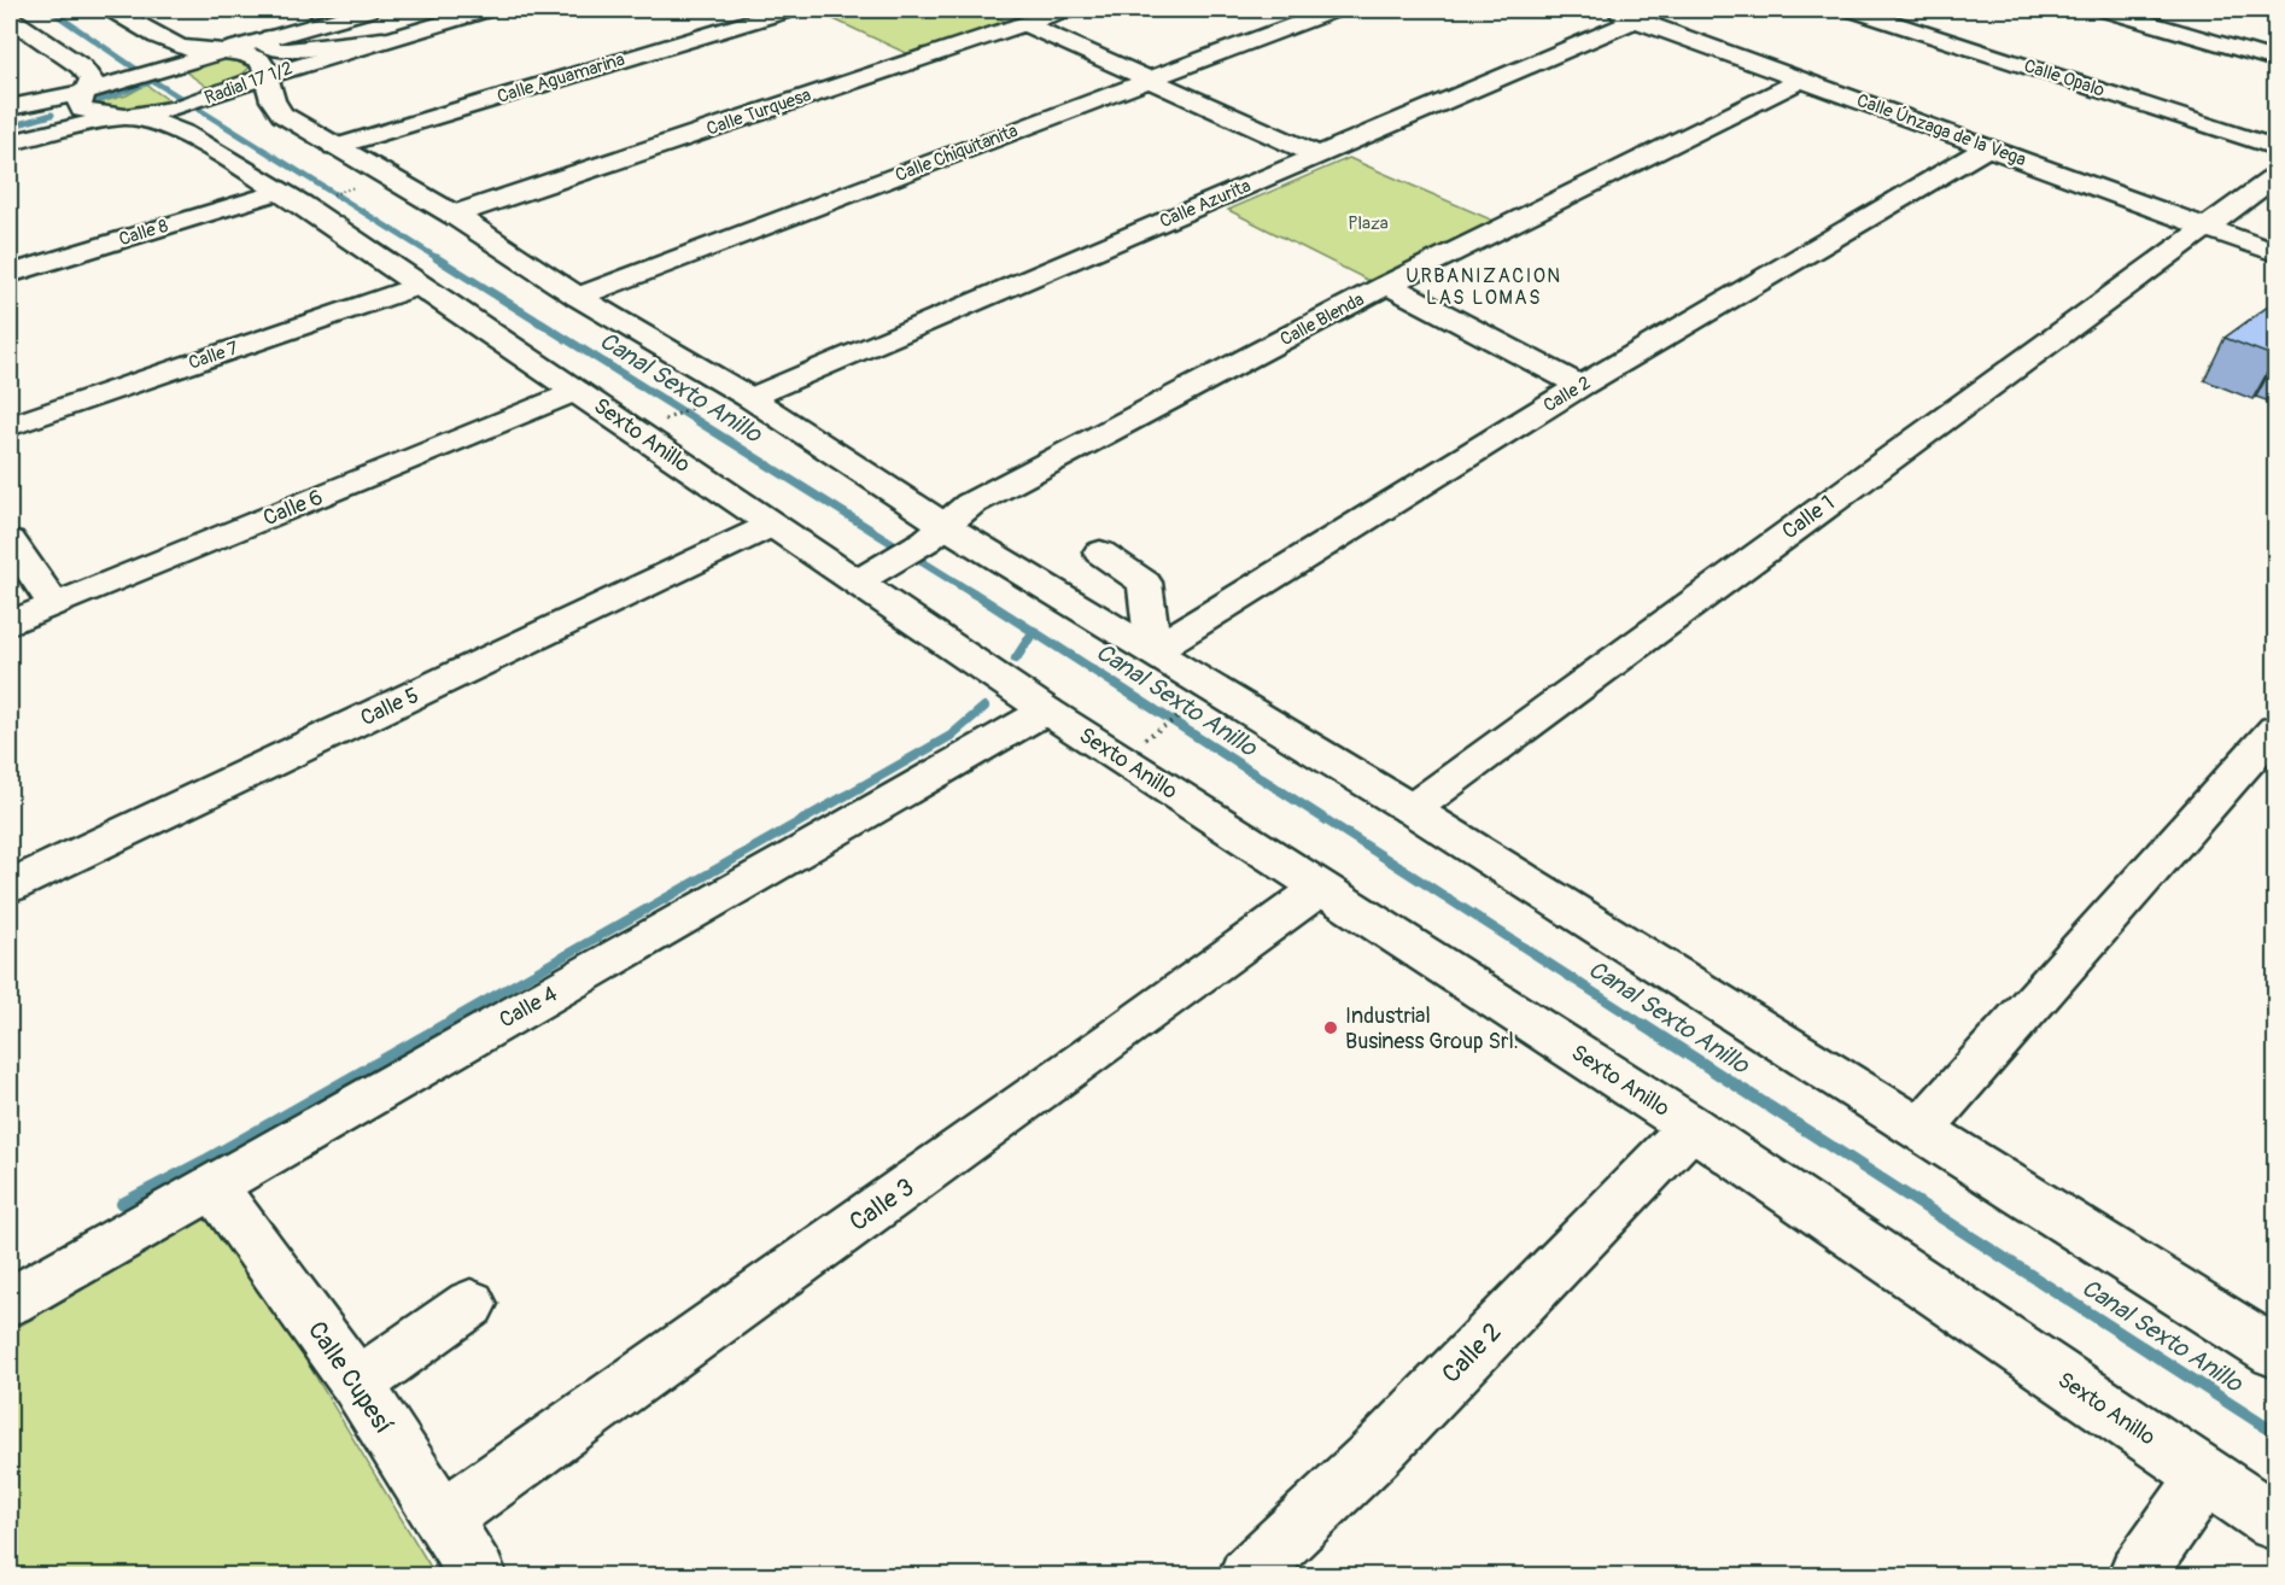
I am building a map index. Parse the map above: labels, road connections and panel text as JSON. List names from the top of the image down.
{
  "streets": {
    "street": [
      "Calle Aguamarina",
      "Calle Opalo",
      "Radial 17 1/2",
      "Calle Turquesa",
      "Calle Únzaga de la Vega",
      "Calle Chiquitanita",
      "Calle Azurita",
      "Calle 8",
      "Calle Blenda",
      "Calle 7",
      "Calle 2",
      "Sexto Anillo",
      "Calle 6",
      "Calle 1",
      "Calle 5",
      "Calle 4",
      "Calle 3",
      "Calle Cupesí"
    ]
  },
  "crossings": [
    ["Radial 17 1/2", "Sexto Anillo"],
    ["Calle Únzaga de la Vega", "Calle Azurita"],
    ["Calle Únzaga de la Vega", "Calle Blenda"],
    ["Calle Únzaga de la Vega", "Calle 2"],
    ["Calle Únzaga de la Vega", "Calle 1"],
    ["Calle 8", "Sexto Anillo"],
    ["Calle Blenda", "Sexto Anillo"],
    ["Calle 7", "Sexto Anillo"],
    ["Calle 2", "Sexto Anillo"],
    ["Sexto Anillo", "Calle 6"],
    ["Sexto Anillo", "Calle 5"],
    ["Sexto Anillo", "Calle 4"],
    ["Sexto Anillo", "Calle 3"],
    ["Calle 4", "Calle Cupesí"],
    ["Calle 3", "Calle Cupesí"]
  ],
  "districts": ["URBANIZACION LAS LOMAS"],
  "water": ["Canal Sexto Anillo"],
  "parks": ["Plaza"],
  "places": ["Industrial Business Group Srl."]
}
